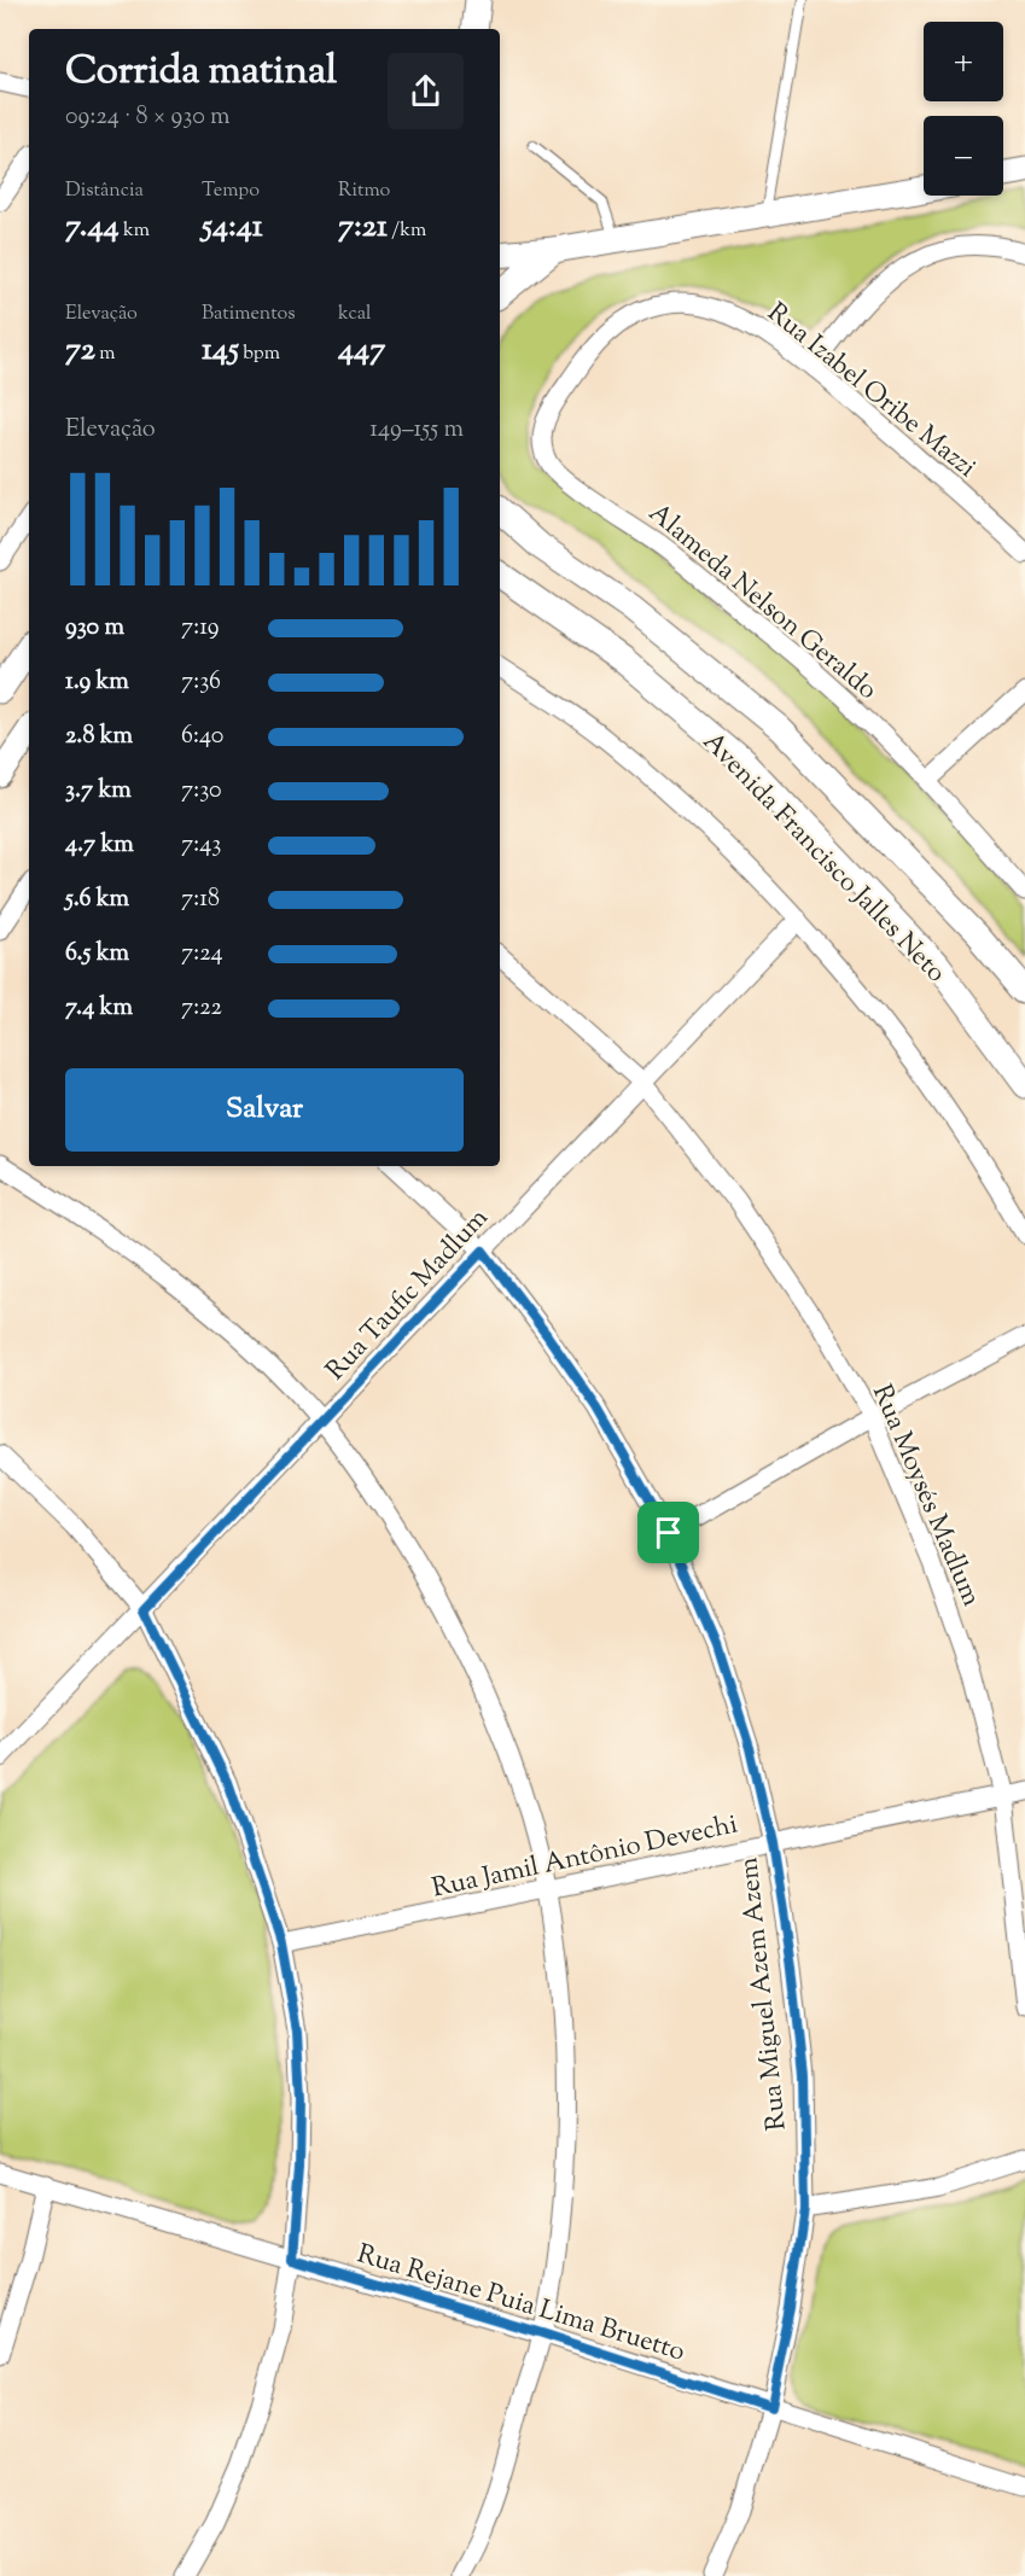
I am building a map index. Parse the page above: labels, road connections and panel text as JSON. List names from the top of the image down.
{
  "streets": {
    "street": [
      "Rua Izabel Oribe Mazzi",
      "Alameda Nelson Geraldo",
      "Avenida Francisco Jalles Neto",
      "Rua Taufic Madlum",
      "Rua Moysés Madlum",
      "Rua Jamil Antônio Devechi",
      "Rua Miguel Azem Azem",
      "Rua Rejane Puia Lima Bruetto"
    ]
  },
  "crossings": [
    ["Rua Izabel Oribe Mazzi", "Alameda Nelson Geraldo"],
    ["Rua Taufic Madlum", "Rua Moysés Madlum"],
    ["Rua Taufic Madlum", "Rua Miguel Azem Azem"],
    ["Rua Moysés Madlum", "Rua Jamil Antônio Devechi"],
    ["Rua Jamil Antônio Devechi", "Rua Miguel Azem Azem"],
    ["Rua Miguel Azem Azem", "Rua Rejane Puia Lima Bruetto"]
  ],
  "page": {
    "map_buttons": ["+", "−"],
    "heading": ["Corrida matinal", "09:24 · 8 × 930 m"],
    "stats": [
      ["Distância", "7.44 km"],
      ["Tempo", "54:41"],
      ["Ritmo", "7:21 /km"],
      ["Elevação", "72 m"],
      ["Batimentos", "145 bpm"],
      ["kcal", "447"]
    ],
    "chart": ["Elevação", "149–155 m"],
    "list": [
      {
        "name": "930 m",
        "note": "7:19"
      },
      {
        "name": "1.9 km",
        "note": "7:36"
      },
      {
        "name": "2.8 km",
        "note": "6:40"
      },
      {
        "name": "3.7 km",
        "note": "7:30"
      },
      {
        "name": "4.7 km",
        "note": "7:43"
      },
      {
        "name": "5.6 km",
        "note": "7:18"
      },
      {
        "name": "6.5 km",
        "note": "7:24"
      },
      {
        "name": "7.4 km",
        "note": "7:22"
      }
    ],
    "buttons": "Salvar"
  }
}
